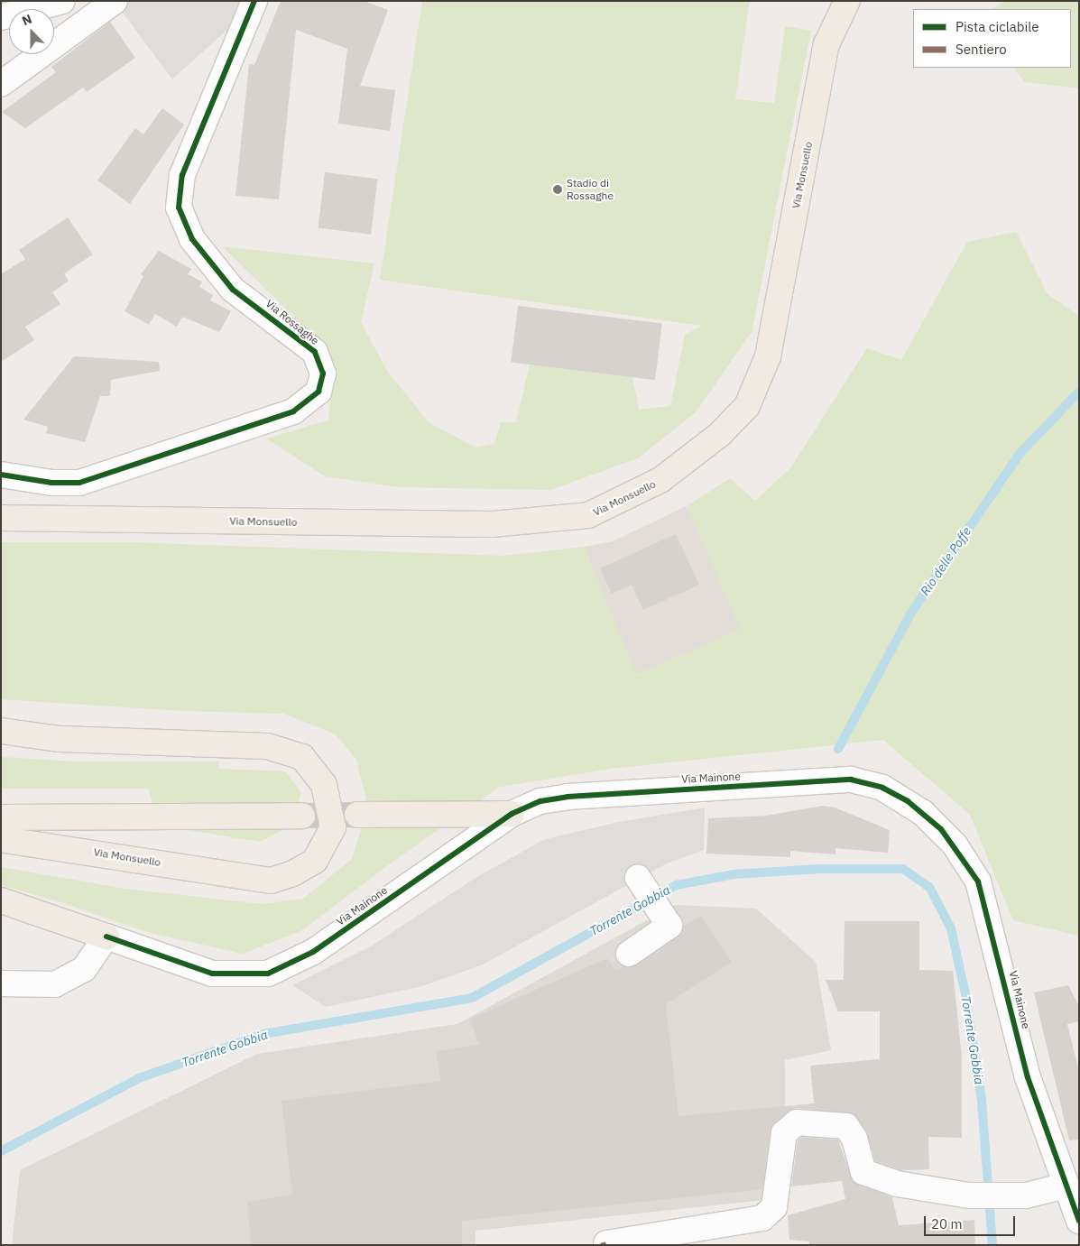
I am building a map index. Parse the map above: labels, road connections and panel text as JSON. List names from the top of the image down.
{
  "streets": {
    "main road": ["Via Monsuello"],
    "street": ["Via Rossaghe", "Via Mainone"]
  },
  "water": ["Rio delle Poffe", "Torrente Gobbia"],
  "places": ["Stadio di Rossaghe"],
  "legend": ["Pista ciclabile", "Sentiero"],
  "scale_bar": "20 m",
  "north": "top"
}
